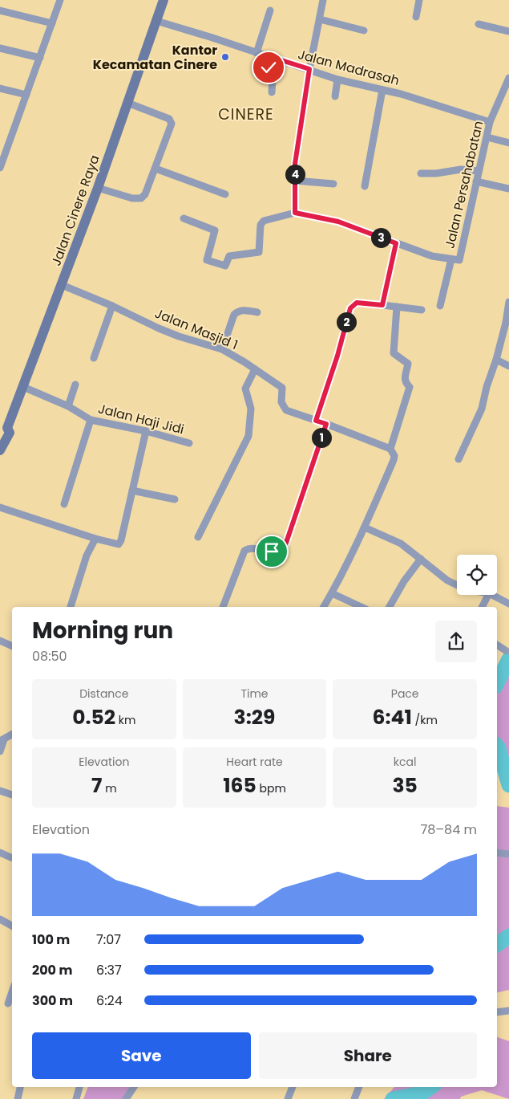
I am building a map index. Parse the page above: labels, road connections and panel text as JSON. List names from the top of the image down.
{
  "streets": {
    "main road": ["Jalan Cinere Raya"],
    "street": [
      "Jalan Madrasah",
      "Jalan Persahabatan",
      "Jalan Masjid 1",
      "Jalan Haji Jidi"
    ]
  },
  "crossings": [
    ["Jalan Madrasah", "Jalan Persahabatan"],
    ["Jalan Madrasah", "Jalan Cinere Raya"],
    ["Jalan Cinere Raya", "Jalan Masjid 1"],
    ["Jalan Cinere Raya", "Jalan Haji Jidi"]
  ],
  "districts": ["CINERE"],
  "places": ["Kantor Kecamatan Cinere"],
  "page": {
    "pins": [
      "4",
      "3",
      "2",
      "1"
    ],
    "heading": ["Morning run", "08:50"],
    "stats": [
      ["Distance", "0.52 km"],
      ["Time", "3:29"],
      ["Pace", "6:41 /km"],
      ["Elevation", "7 m"],
      ["Heart rate", "165 bpm"],
      ["kcal", "35"]
    ],
    "chart": ["Elevation", "78–84 m"],
    "list": [
      {
        "name": "100 m",
        "note": "7:07"
      },
      {
        "name": "200 m",
        "note": "6:37"
      },
      {
        "name": "300 m",
        "note": "6:24"
      }
    ],
    "buttons": ["Save", "Share"]
  }
}
